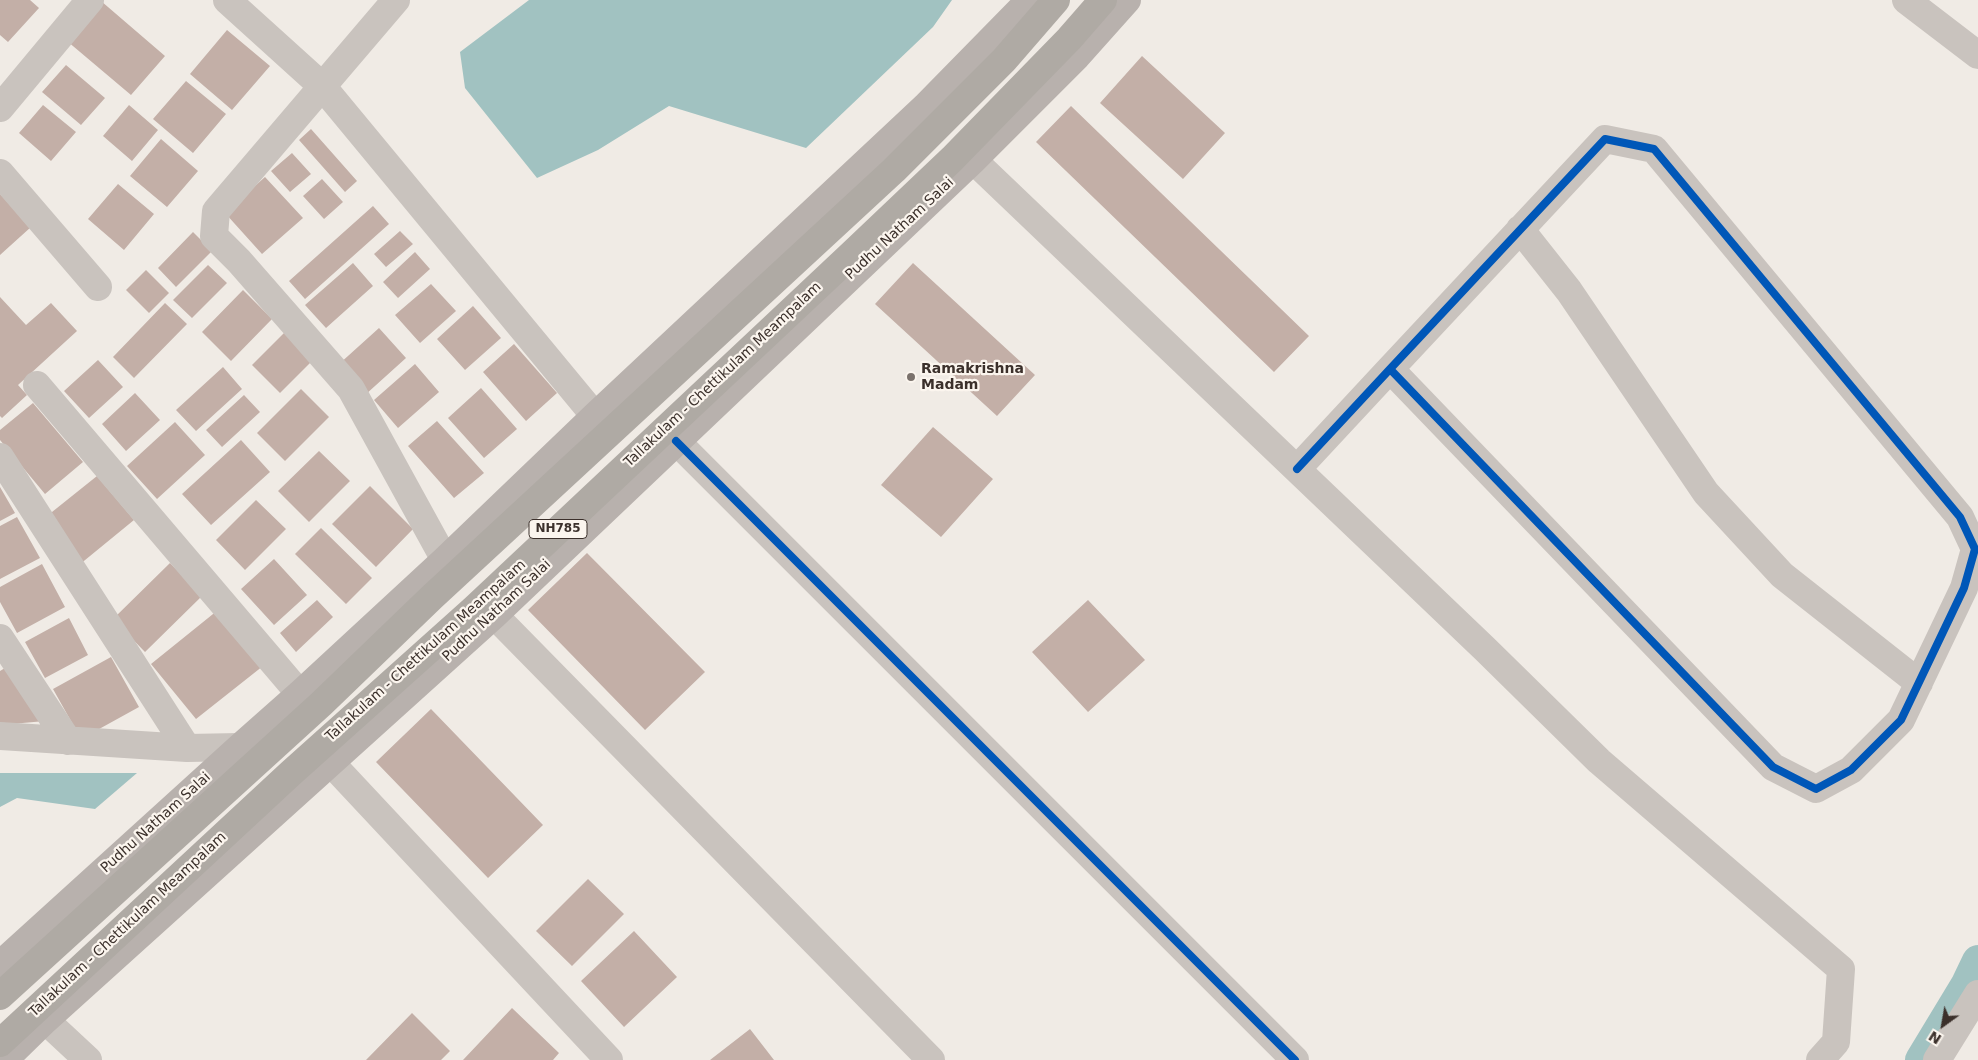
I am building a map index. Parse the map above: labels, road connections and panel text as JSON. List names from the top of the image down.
{
  "streets": {
    "highway": ["Tallakulam - Chettikulam Meampalam", "NH785"],
    "main road": ["Pudhu Natham Salai"]
  },
  "places": ["Ramakrishna Madam"],
  "north": "bottom left"
}
